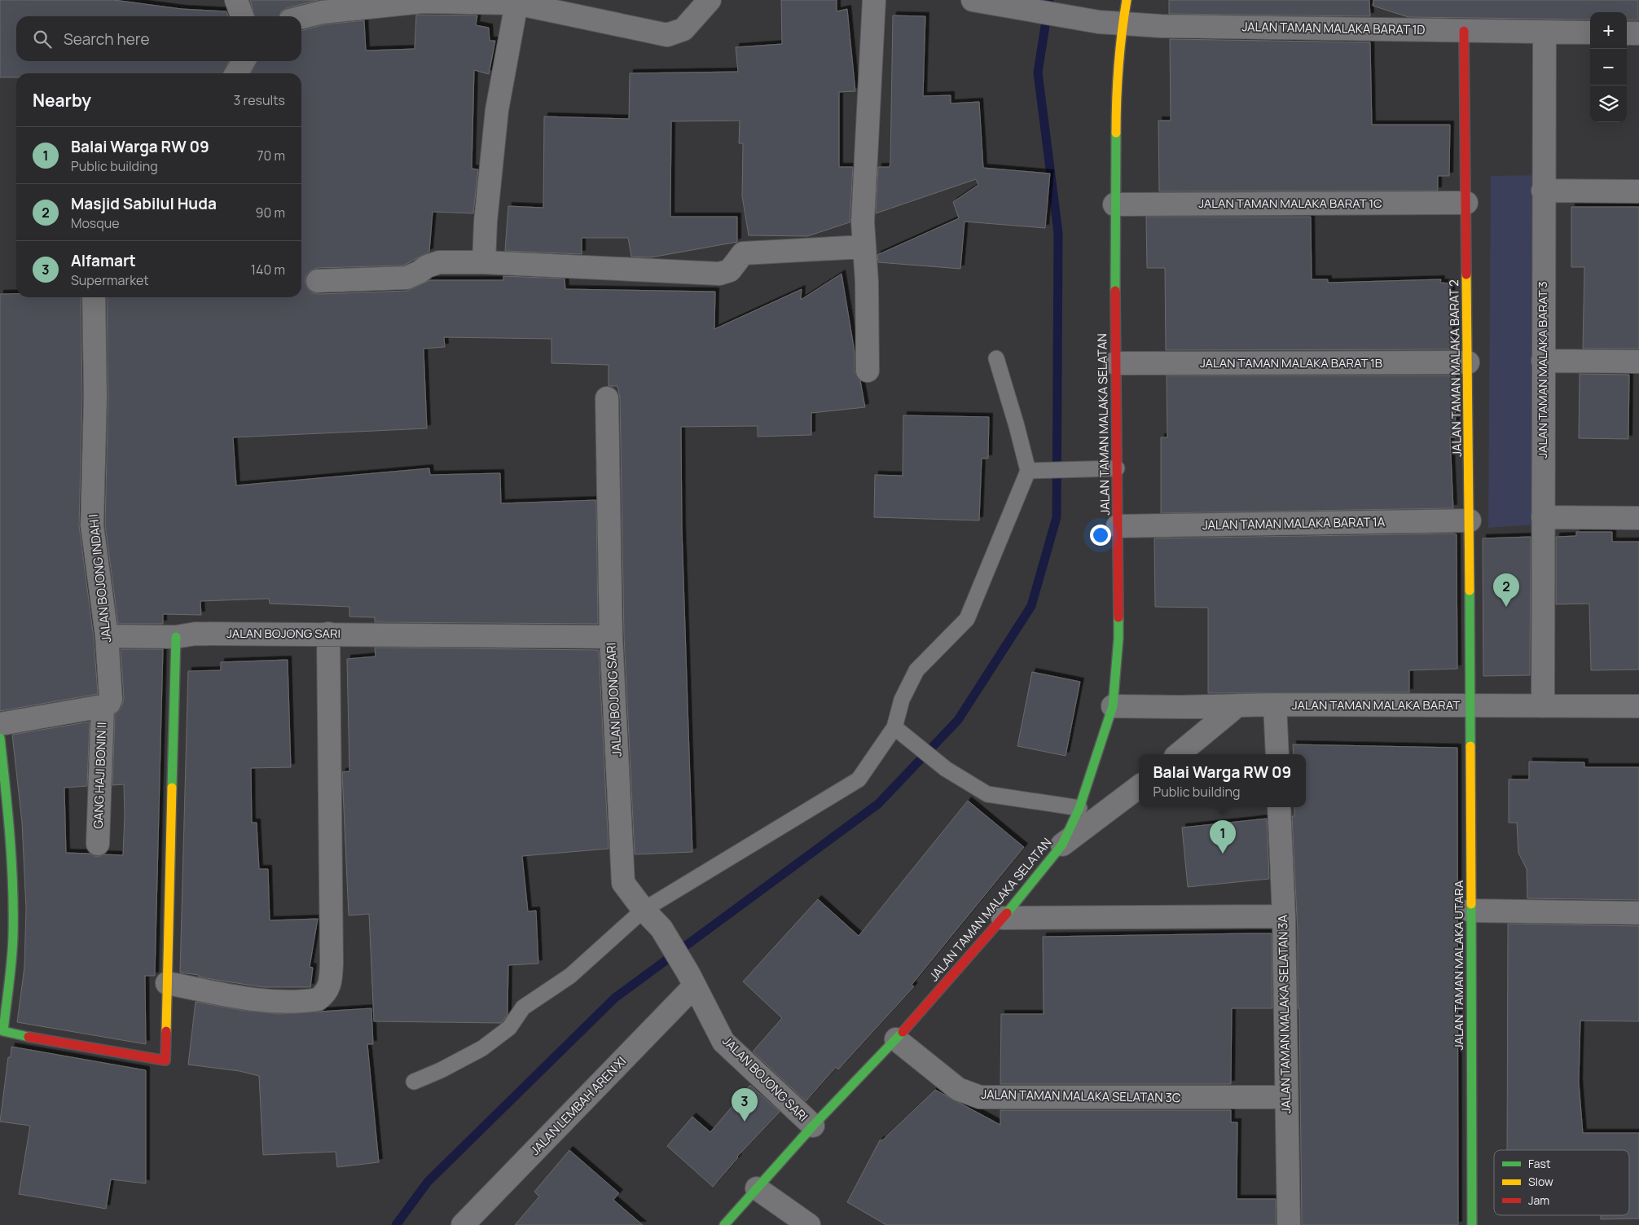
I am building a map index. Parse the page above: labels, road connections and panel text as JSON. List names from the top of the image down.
{
  "streets": {
    "street": [
      "JALAN TAMAN MALAKA BARAT 1D",
      "JALAN TAMAN MALAKA BARAT 1C",
      "JALAN TAMAN MALAKA BARAT 1B",
      "JALAN TAMAN MALAKA BARAT 2",
      "JALAN TAMAN MALAKA BARAT 3",
      "JALAN TAMAN MALAKA SELATAN",
      "JALAN TAMAN MALAKA BARAT 1A",
      "JALAN BOJONG INDAH I",
      "JALAN BOJONG SARI",
      "JALAN TAMAN MALAKA BARAT",
      "GANG HAJI BONIN II",
      "JALAN TAMAN MALAKA UTARA",
      "JALAN TAMAN MALAKA SELATAN 3A",
      "JALAN TAMAN MALAKA SELATAN 3C",
      "JALAN LEMBAH AREN XI"
    ]
  },
  "crossings": [
    ["JALAN TAMAN MALAKA BARAT 1D", "JALAN TAMAN MALAKA BARAT 2"],
    ["JALAN TAMAN MALAKA BARAT 1D", "JALAN TAMAN MALAKA BARAT 3"],
    ["JALAN TAMAN MALAKA BARAT 1D", "JALAN TAMAN MALAKA SELATAN"],
    ["JALAN TAMAN MALAKA BARAT 1C", "JALAN TAMAN MALAKA BARAT 2"],
    ["JALAN TAMAN MALAKA BARAT 1C", "JALAN TAMAN MALAKA SELATAN"],
    ["JALAN TAMAN MALAKA BARAT 1B", "JALAN TAMAN MALAKA BARAT 2"],
    ["JALAN TAMAN MALAKA BARAT 1B", "JALAN TAMAN MALAKA SELATAN"],
    ["JALAN TAMAN MALAKA BARAT 2", "JALAN TAMAN MALAKA BARAT 1A"],
    ["JALAN TAMAN MALAKA BARAT 2", "JALAN TAMAN MALAKA BARAT"],
    ["JALAN TAMAN MALAKA BARAT 2", "JALAN TAMAN MALAKA UTARA"],
    ["JALAN TAMAN MALAKA BARAT 3", "JALAN TAMAN MALAKA BARAT"],
    ["JALAN TAMAN MALAKA SELATAN", "JALAN TAMAN MALAKA BARAT 1A"],
    ["JALAN TAMAN MALAKA SELATAN", "JALAN BOJONG SARI"],
    ["JALAN TAMAN MALAKA SELATAN", "JALAN TAMAN MALAKA BARAT"],
    ["JALAN TAMAN MALAKA SELATAN", "JALAN TAMAN MALAKA SELATAN 3C"],
    ["JALAN BOJONG INDAH I", "JALAN BOJONG SARI"],
    ["JALAN BOJONG INDAH I", "GANG HAJI BONIN II"],
    ["JALAN BOJONG SARI", "JALAN LEMBAH AREN XI"],
    ["JALAN TAMAN MALAKA BARAT", "JALAN TAMAN MALAKA UTARA"],
    ["JALAN TAMAN MALAKA SELATAN 3A", "JALAN TAMAN MALAKA SELATAN 3C"]
  ],
  "legend": ["Fast", "Slow", "Jam"],
  "page": {
    "map_buttons": ["+", "−"],
    "search": "Search here",
    "heading": ["Nearby", "3 results"],
    "list": [
      {
        "mark": "1",
        "name": "Balai Warga RW 09",
        "note": "Public building",
        "value": "70 m"
      },
      {
        "mark": "2",
        "name": "Masjid Sabilul Huda",
        "note": "Mosque",
        "value": "90 m"
      },
      {
        "mark": "3",
        "name": "Alfamart",
        "note": "Supermarket",
        "value": "140 m"
      }
    ],
    "pins": ["2", "1", "3"],
    "popup": ["Balai Warga RW 09", "Public building"]
  }
}
